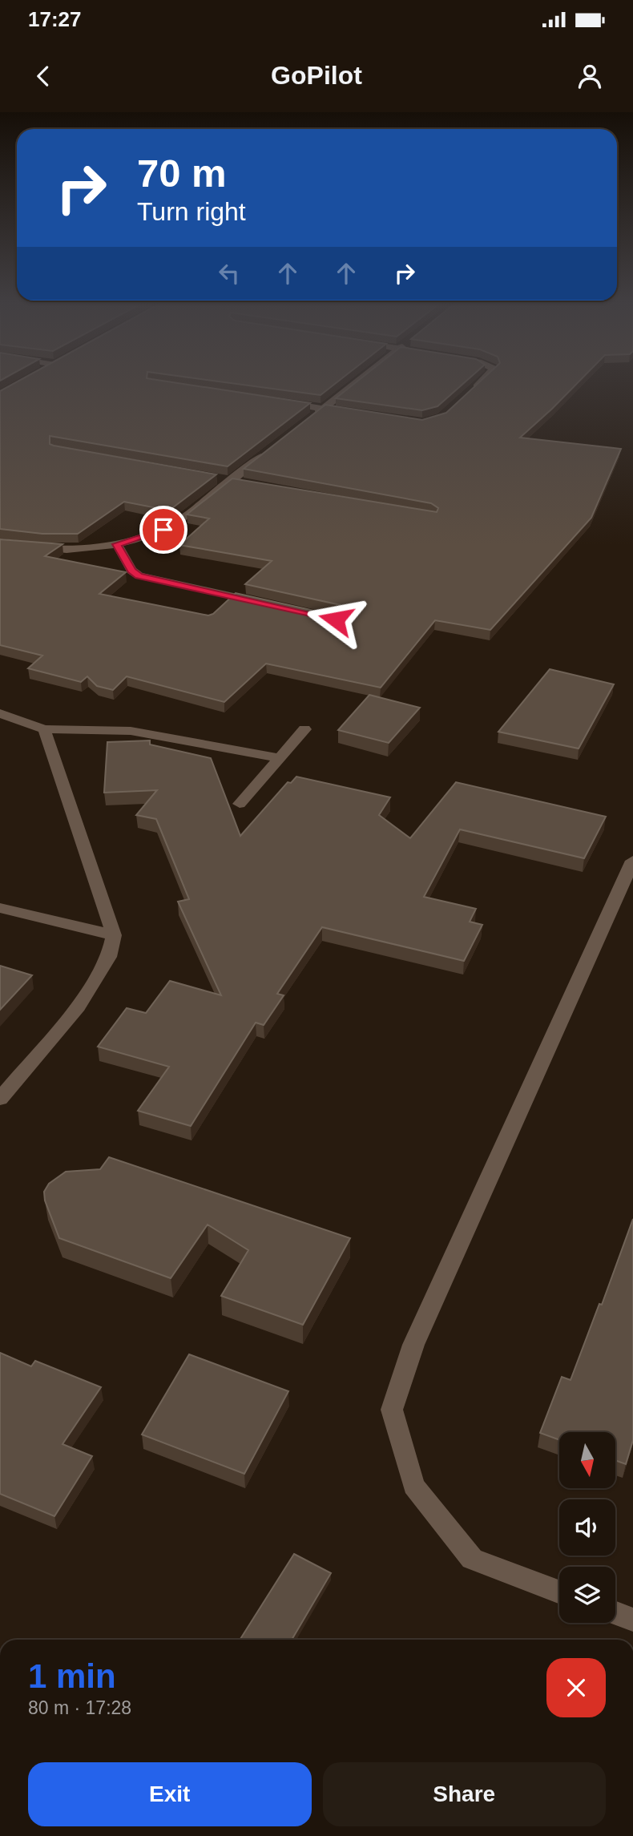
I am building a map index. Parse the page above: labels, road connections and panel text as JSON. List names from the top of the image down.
{
  "north": "bottom",
  "page": {
    "status": "17:27",
    "header": "GoPilot",
    "turn": ["70 m", "Turn right"],
    "heading": ["1 min", "80 m · 17:28"],
    "buttons": ["Exit", "Share"]
  }
}
